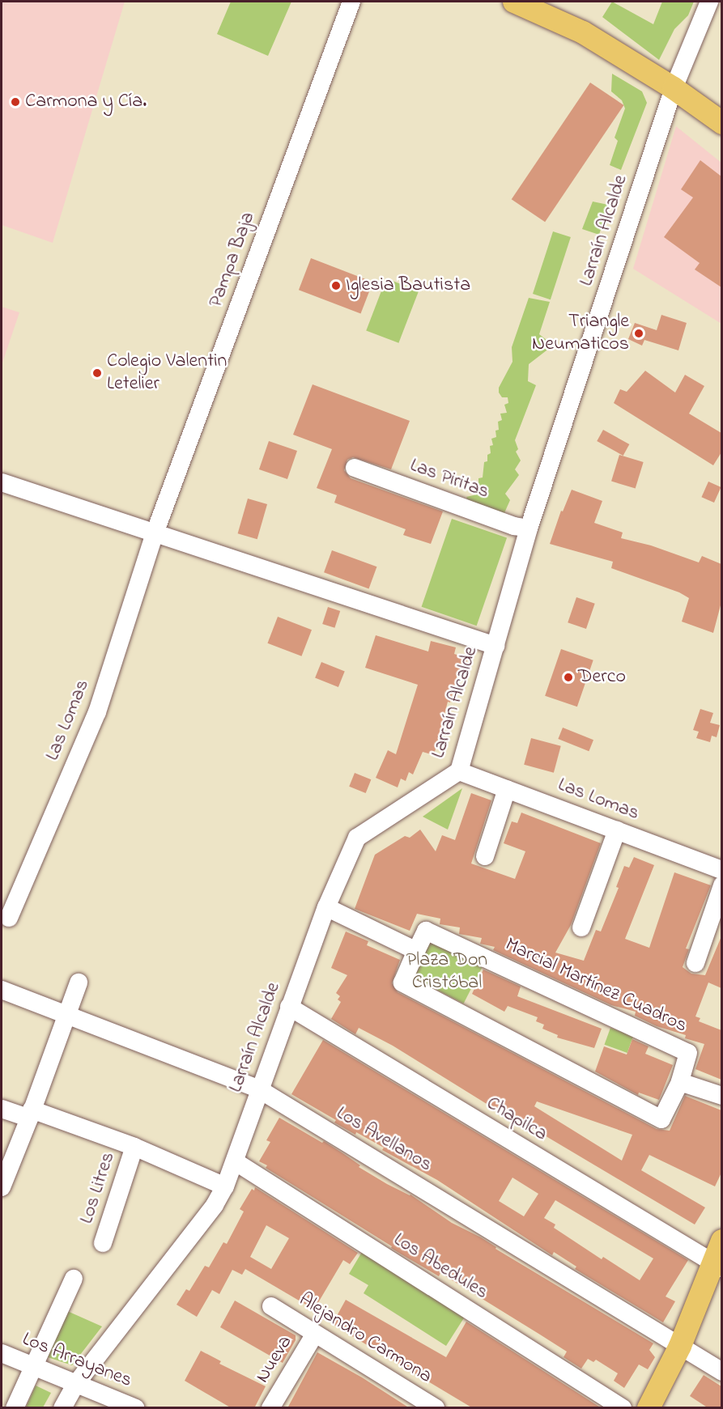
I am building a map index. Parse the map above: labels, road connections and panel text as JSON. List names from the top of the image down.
{
  "streets": {
    "street": [
      "Larraín Alcalde",
      "Pampa Baja",
      "Las Piritas",
      "Las Lomas",
      "Marcial Martínez Cuadros",
      "Chapilca",
      "Los Avellanos",
      "Los Litres",
      "Los Abedules",
      "Alejandro Carmona",
      "Nueva",
      "Los Arrayanes"
    ]
  },
  "crossings": [
    ["Larraín Alcalde", "Las Piritas"],
    ["Larraín Alcalde", "Las Lomas"],
    ["Larraín Alcalde", "Chapilca"],
    ["Larraín Alcalde", "Los Avellanos"],
    ["Larraín Alcalde", "Los Abedules"],
    ["Larraín Alcalde", "Los Arrayanes"],
    ["Pampa Baja", "Las Lomas"],
    ["Alejandro Carmona", "Nueva"]
  ],
  "parks": ["Plaza Don Cristóbal"],
  "places": [
    "Carmona y Cía.",
    "Iglesia Bautista",
    "Triangle Neumaticos",
    "Colegio Valentin Letelier",
    "Derco"
  ]
}
